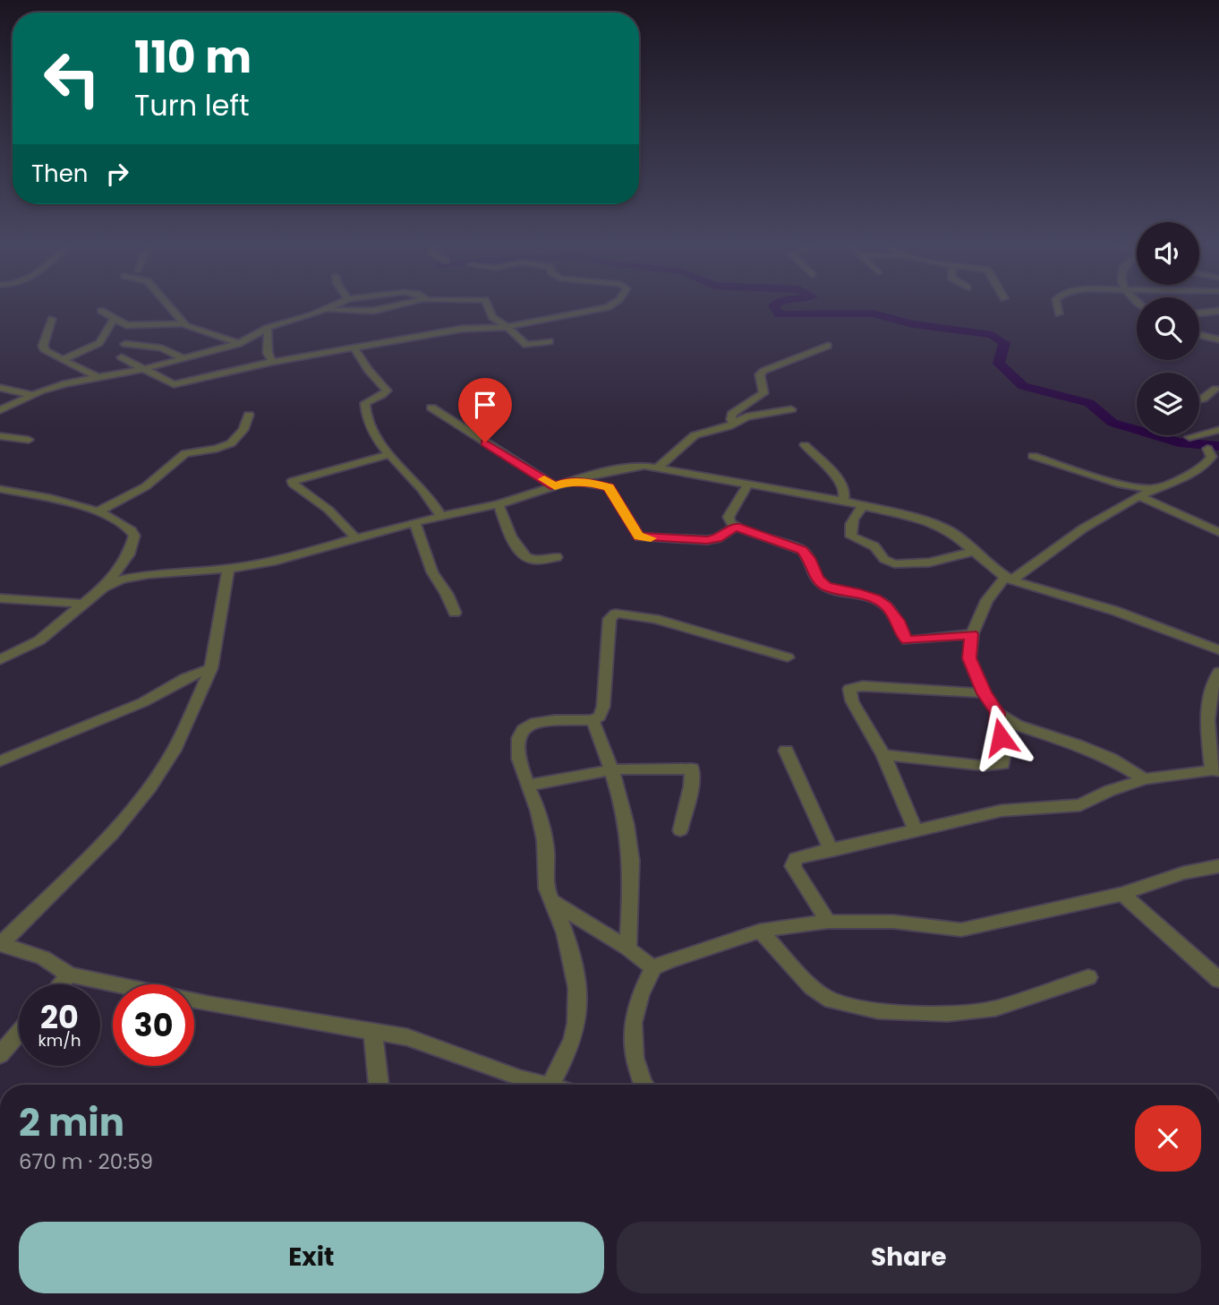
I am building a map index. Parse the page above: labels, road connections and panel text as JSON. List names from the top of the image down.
{
  "page": {
    "turn": ["110 m", "Turn left"],
    "then": "Then",
    "speed": "20 km/h",
    "limit": "30",
    "heading": ["2 min", "670 m · 20:59"],
    "buttons": ["Exit", "Share"]
  }
}
